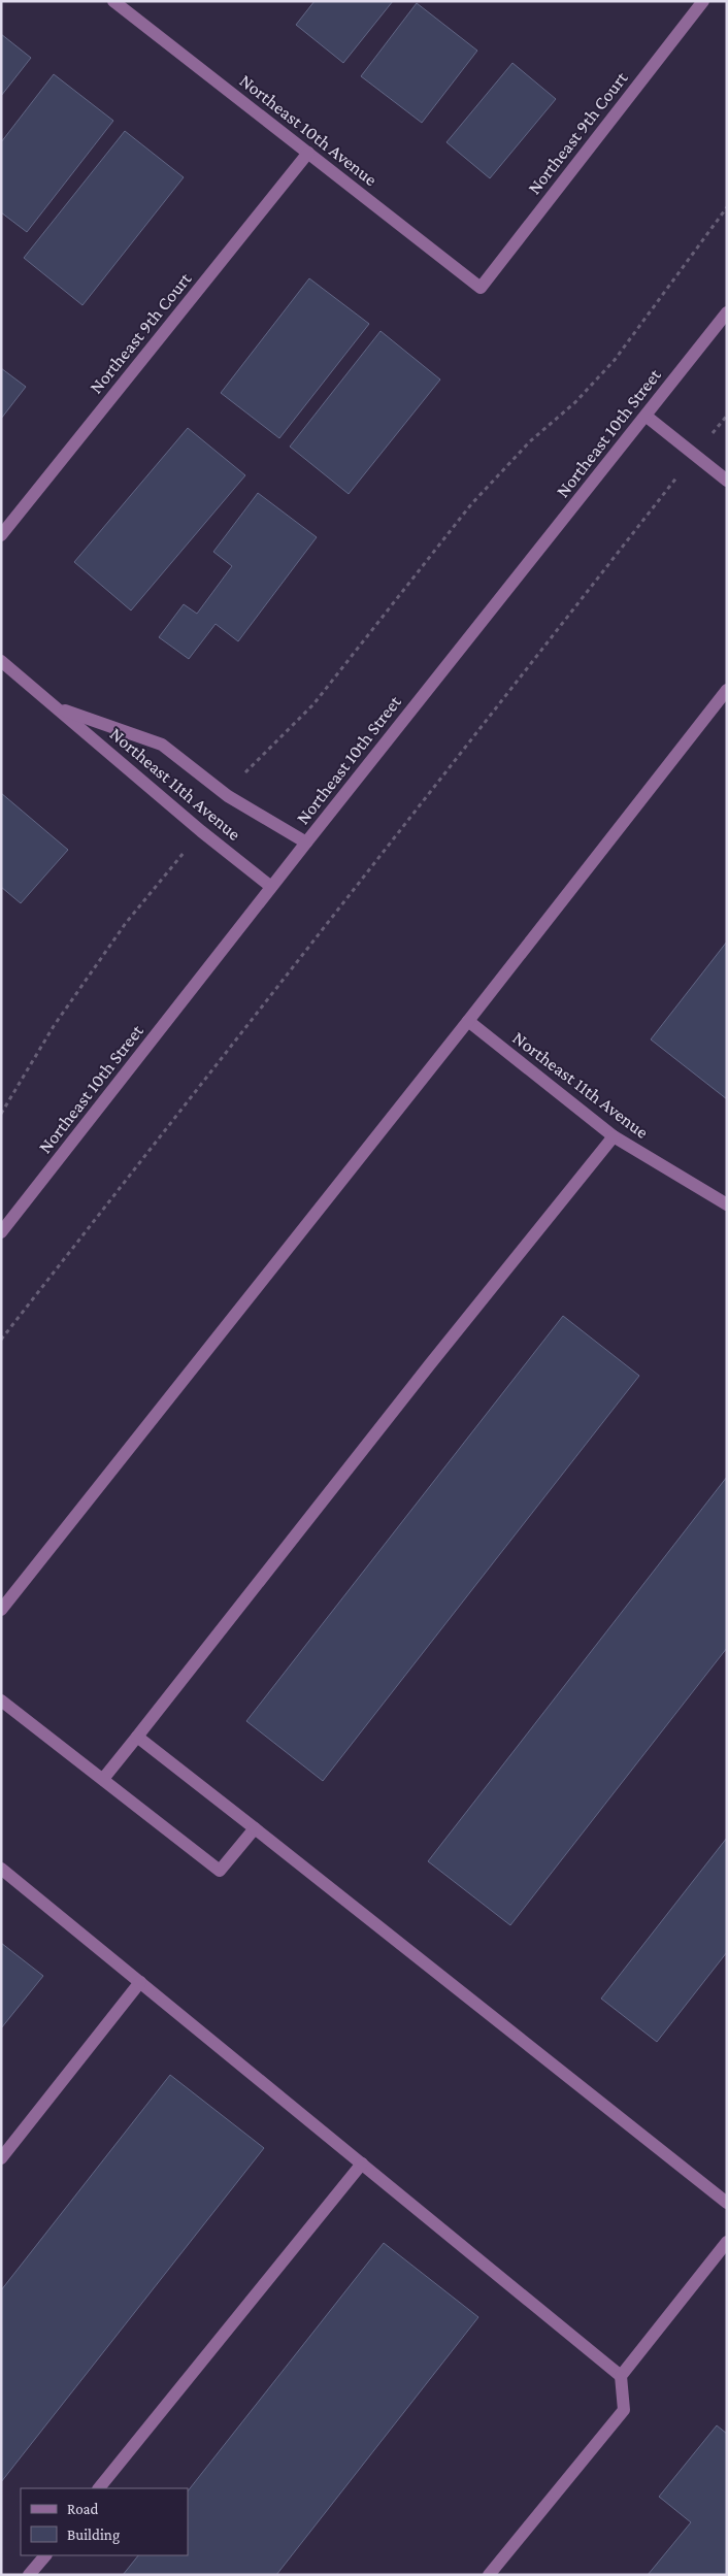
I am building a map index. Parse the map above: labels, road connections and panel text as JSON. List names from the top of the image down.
{
  "streets": {
    "street": [
      "Northeast 10th Avenue",
      "Northeast 9th Court",
      "Northeast 10th Street",
      "Northeast 11th Avenue"
    ]
  },
  "crossings": [
    ["Northeast 10th Avenue", "Northeast 9th Court"],
    ["Northeast 10th Street", "Northeast 11th Avenue"]
  ],
  "legend": ["Road", "Building"]
}
